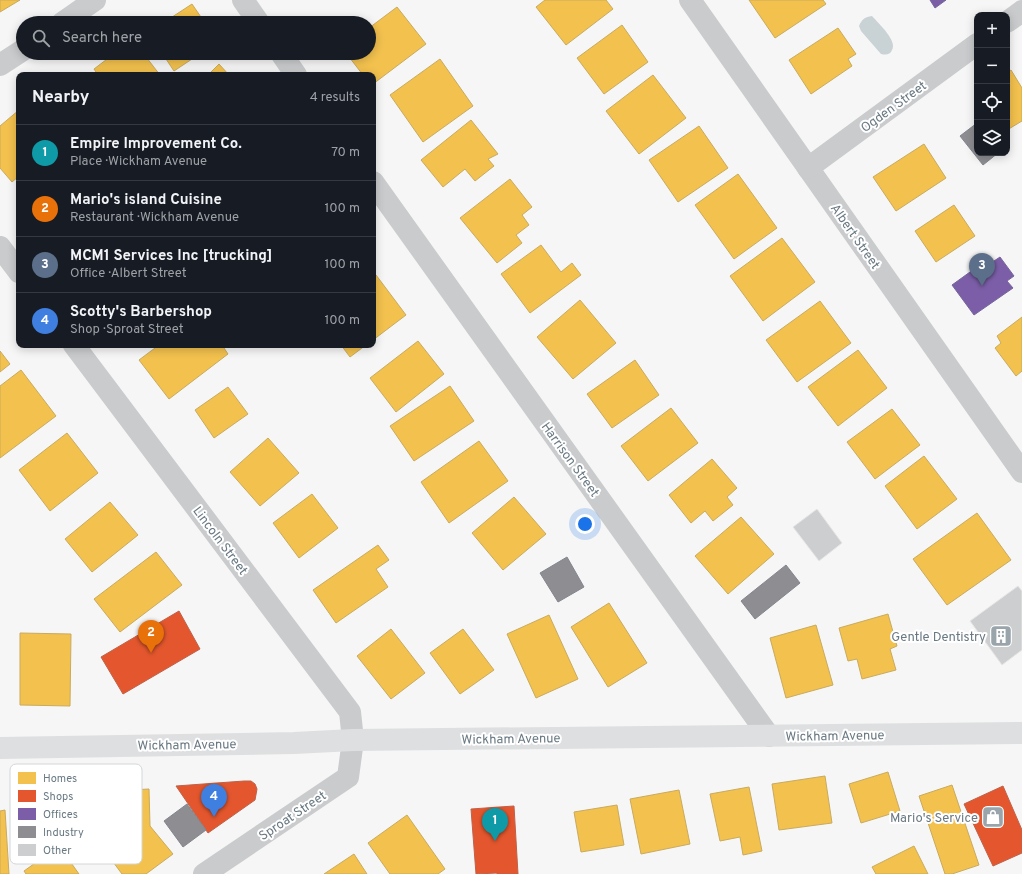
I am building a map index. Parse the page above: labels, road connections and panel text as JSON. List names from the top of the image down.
{
  "streets": {
    "main road": ["Wickham Avenue"],
    "street": [
      "Ogden Street",
      "Albert Street",
      "Harrison Street",
      "Lincoln Street",
      "Sproat Street"
    ]
  },
  "crossings": [
    ["Ogden Street", "Albert Street"],
    ["Harrison Street", "Wickham Avenue"],
    ["Lincoln Street", "Wickham Avenue"],
    ["Lincoln Street", "Sproat Street"],
    ["Wickham Avenue", "Sproat Street"]
  ],
  "places": {
    "building": ["Gentle Dentistry"],
    "shop": ["Mario's Service"]
  },
  "legend": [
    "Homes",
    "Shops",
    "Offices",
    "Industry",
    "Other"
  ],
  "page": {
    "map_buttons": ["+", "−"],
    "search": "Search here",
    "heading": ["Nearby", "4 results"],
    "list": [
      {
        "mark": "1",
        "name": "Empire Improvement Co.",
        "note": "Place · Wickham Avenue",
        "value": "70 m"
      },
      {
        "mark": "2",
        "name": "Mario's island Cuisine",
        "note": "Restaurant · Wickham Avenue",
        "value": "100 m"
      },
      {
        "mark": "3",
        "name": "MCM1 Services Inc [trucking]",
        "note": "Office · Albert Street",
        "value": "100 m"
      },
      {
        "mark": "4",
        "name": "Scotty's Barbershop",
        "note": "Shop · Sproat Street",
        "value": "100 m"
      }
    ],
    "pins": [
      "3",
      "2",
      "4",
      "1"
    ]
  }
}
